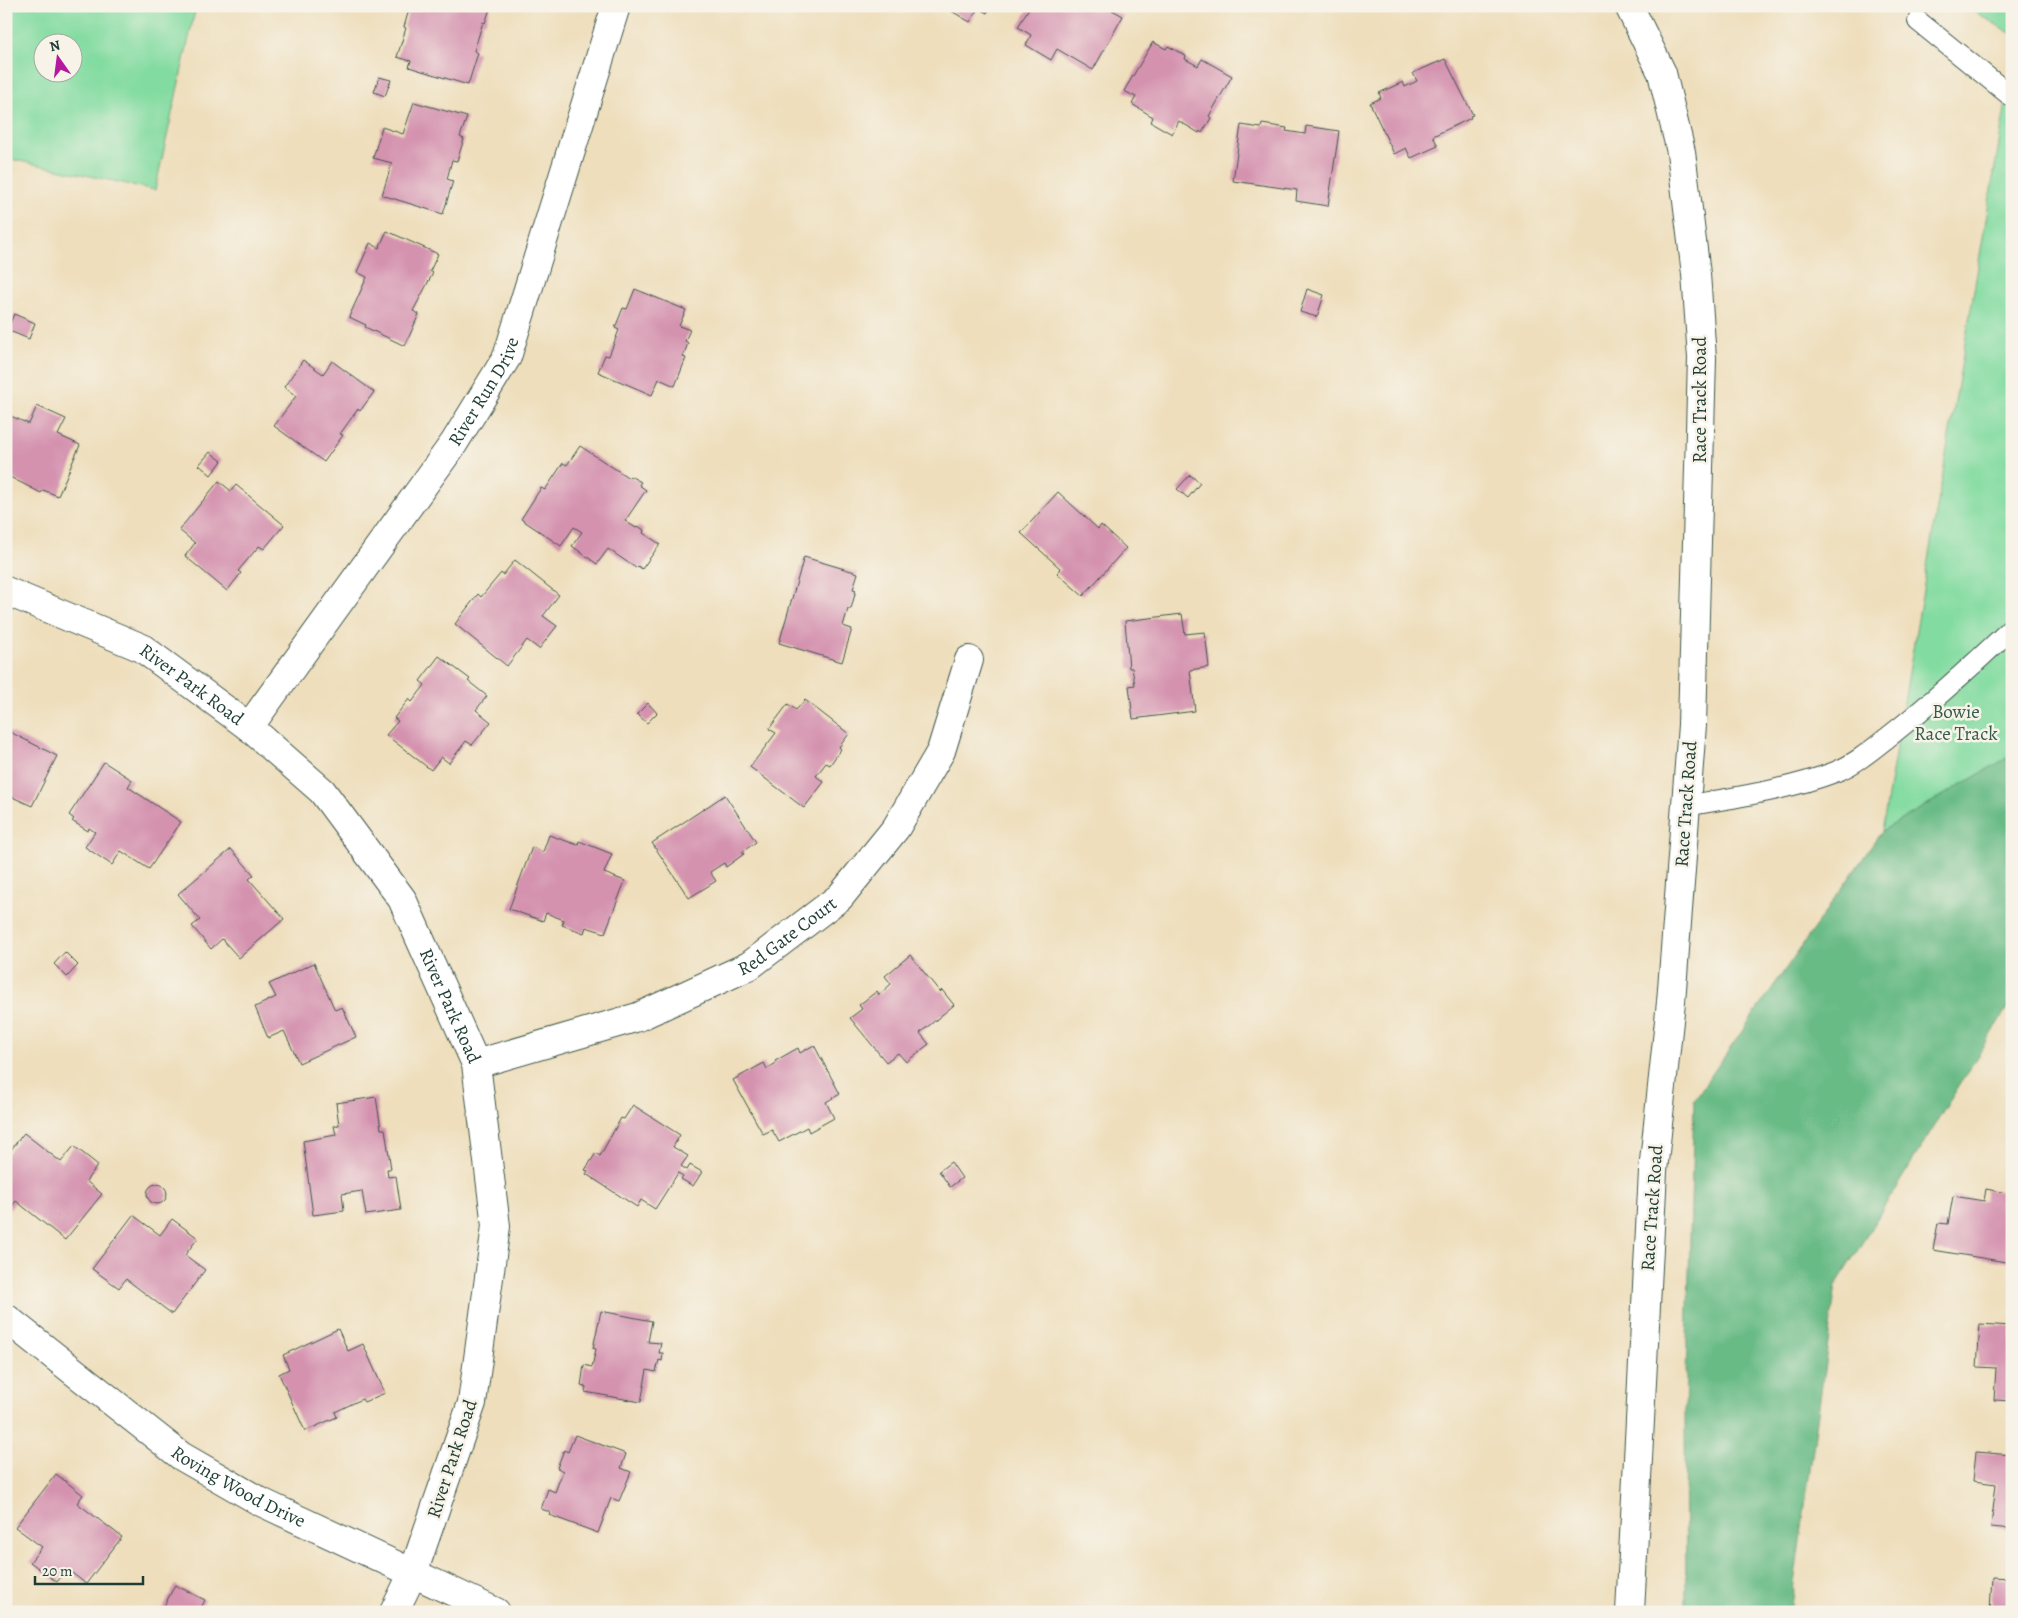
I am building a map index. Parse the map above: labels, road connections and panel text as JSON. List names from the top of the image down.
{
  "streets": {
    "street": [
      "River Run Drive",
      "Race Track Road",
      "River Park Road",
      "Red Gate Court",
      "Roving Wood Drive"
    ]
  },
  "crossings": [
    ["River Run Drive", "River Park Road"],
    ["River Park Road", "Red Gate Court"],
    ["River Park Road", "Roving Wood Drive"]
  ],
  "parks": ["Bowie Race Track"],
  "scale_bar": "20 m",
  "north": "top"
}
